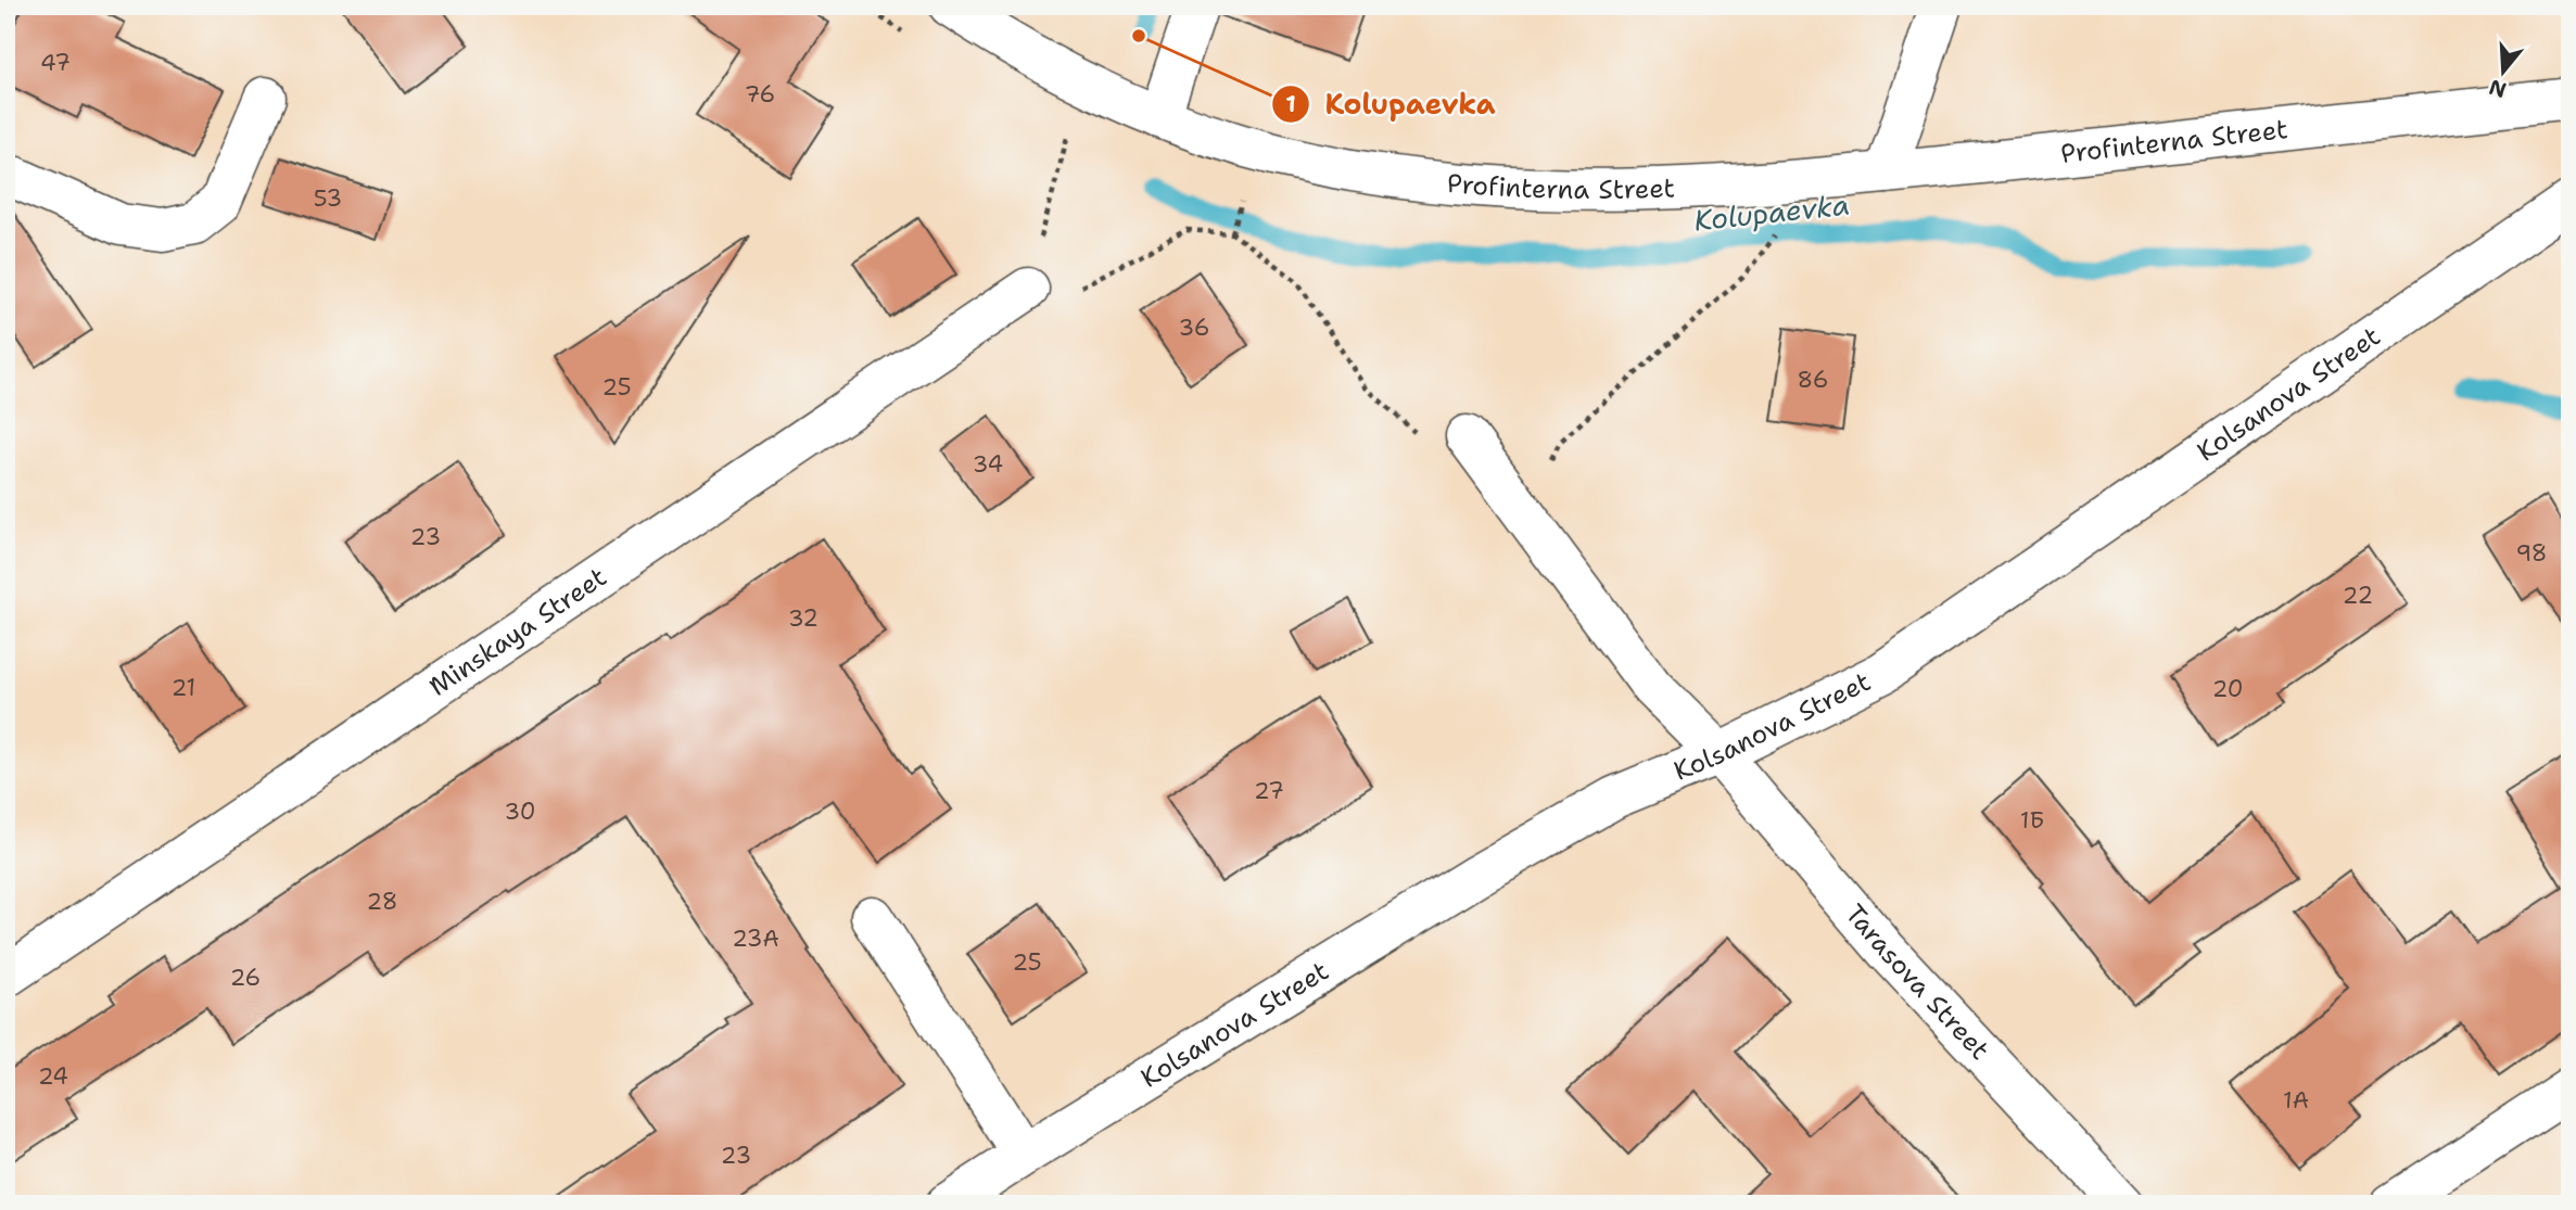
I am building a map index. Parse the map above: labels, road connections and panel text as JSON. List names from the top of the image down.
{
  "streets": {
    "street": [
      "Profinterna Street",
      "Kolsanova Street",
      "Minskaya Street",
      "Tarasova Street"
    ]
  },
  "crossings": [
    ["Kolsanova Street", "Tarasova Street"]
  ],
  "water": ["Kolupaevka"],
  "places": ["Kolupaevka"],
  "house_numbers": [
    "47",
    "76",
    "53",
    "36",
    "86",
    "25",
    "34",
    "23",
    "98",
    "22",
    "32",
    "21",
    "20",
    "27",
    "30",
    "1Б",
    "28",
    "23А",
    "25",
    "26",
    "24",
    "1А",
    "23"
  ],
  "north": "bottom"
}
